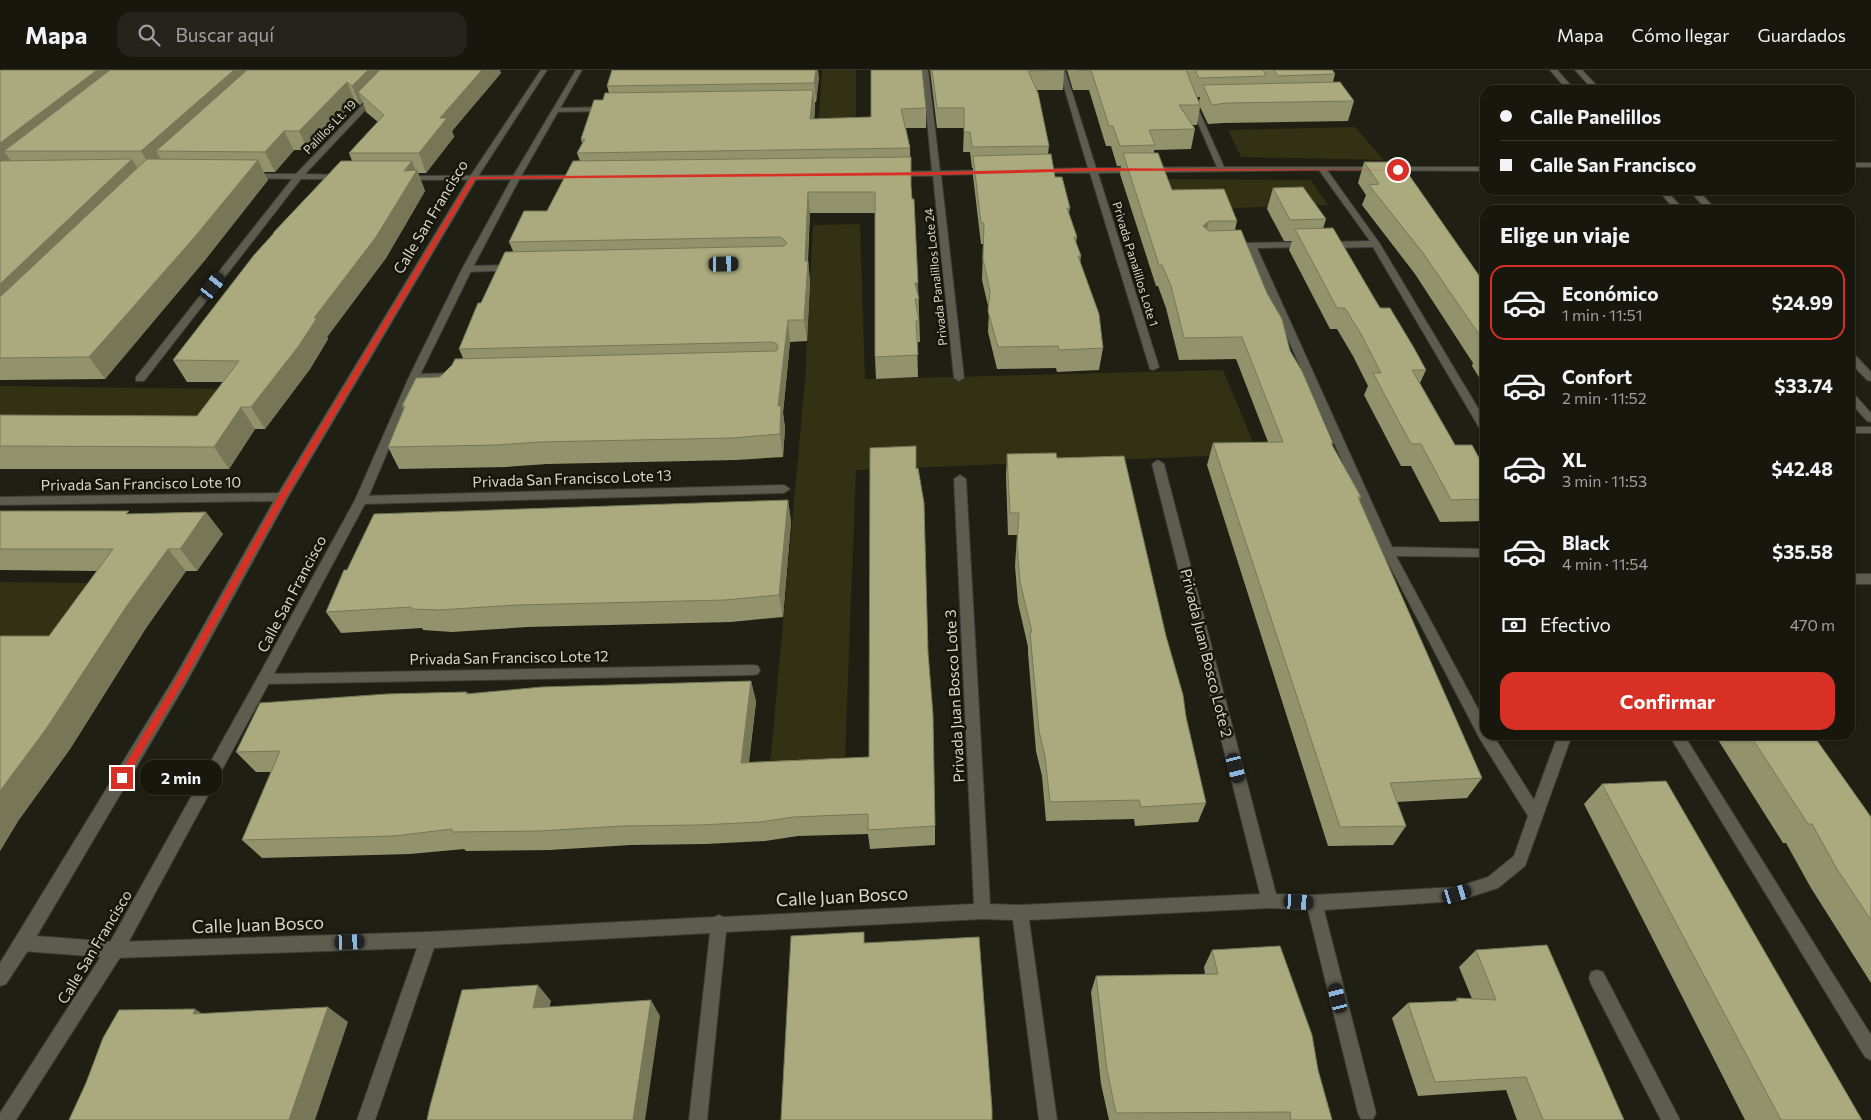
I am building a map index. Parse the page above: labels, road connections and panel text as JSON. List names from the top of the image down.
{
  "streets": {
    "street": [
      "Palillos Lt. 19",
      "Calle San Francisco",
      "Privada Panalillos Lote 1",
      "Privada Panalillos Lote 24",
      "Privada San Francisco Lote 13",
      "Privada San Francisco Lote 10",
      "Privada Juan Bosco Lote 2",
      "Privada San Francisco Lote 12",
      "Privada Juan Bosco Lote 3",
      "Calle Juan Bosco"
    ]
  },
  "crossings": [
    ["Calle San Francisco", "Privada San Francisco Lote 13"],
    ["Calle San Francisco", "Privada San Francisco Lote 10"],
    ["Calle San Francisco", "Privada San Francisco Lote 12"],
    ["Calle San Francisco", "Calle Juan Bosco"],
    ["Privada Juan Bosco Lote 2", "Calle Juan Bosco"],
    ["Privada Juan Bosco Lote 3", "Calle Juan Bosco"]
  ],
  "page": {
    "header": "Mapa",
    "search": "Buscar aquí",
    "nav": ["Mapa", "Cómo llegar", "Guardados"],
    "banner": ["Calle Panelillos", "Calle San Francisco"],
    "heading": "Elige un viaje",
    "list": [
      {
        "name": "Económico",
        "note": "1 min · 11:51",
        "value": "$24.99"
      },
      {
        "name": "Confort",
        "note": "2 min · 11:52",
        "value": "$33.74"
      },
      {
        "name": "XL",
        "note": "3 min · 11:53",
        "value": "$42.48"
      },
      {
        "name": "Black",
        "note": "4 min · 11:54",
        "value": "$35.58"
      }
    ],
    "pay": ["Efectivo", "470 m"],
    "buttons": "Confirmar",
    "bubble": "2 min"
  }
}
